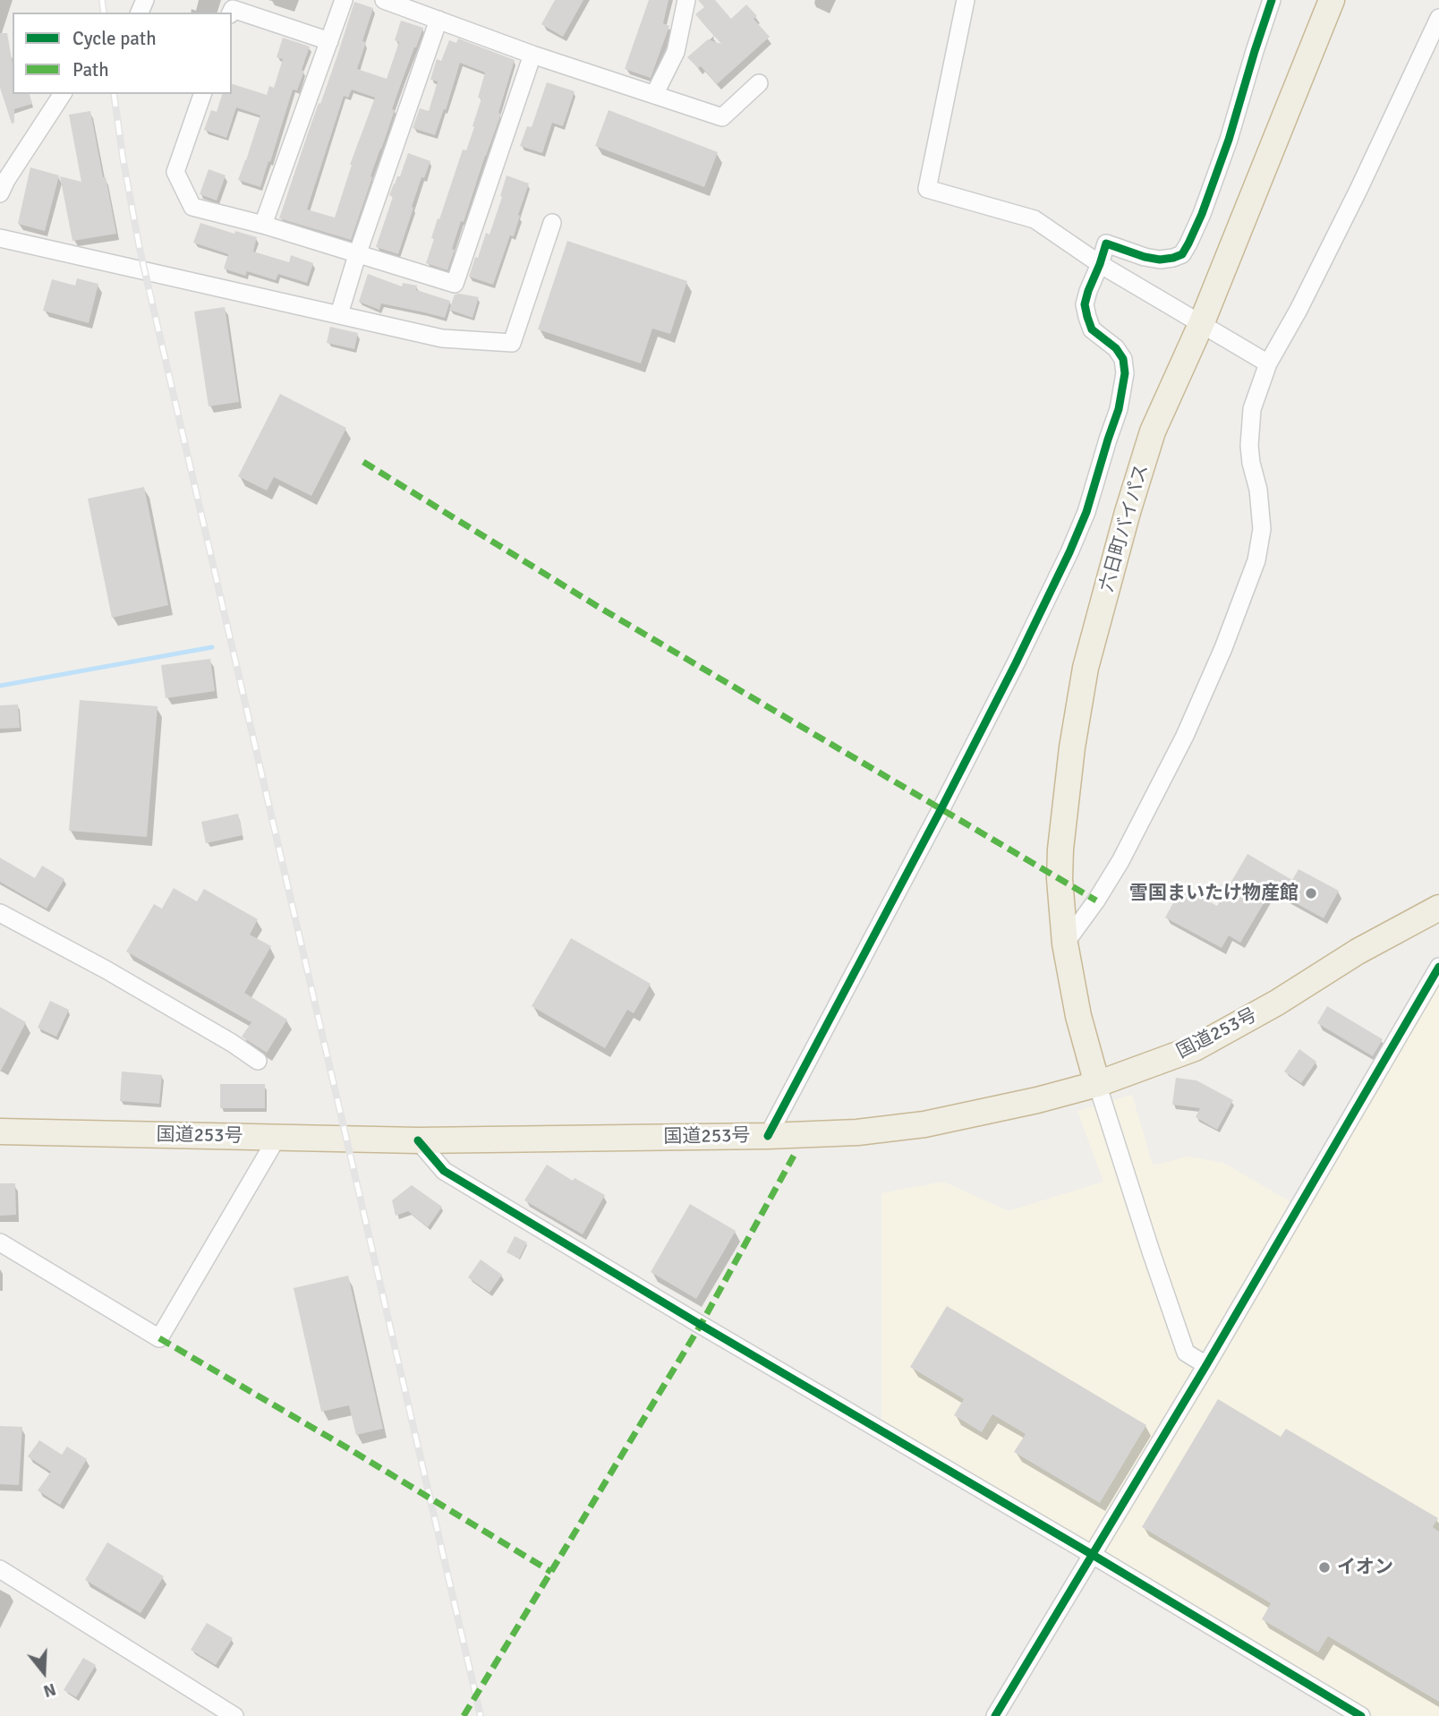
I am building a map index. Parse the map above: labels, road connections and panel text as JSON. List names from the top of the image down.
{
  "streets": {
    "highway": ["六日町バイパス", "国道253号"]
  },
  "crossings": [
    ["六日町バイパス", "国道253号"]
  ],
  "places": ["雪国まいたけ物産館", "イオン"],
  "legend": ["Cycle path", "Path"],
  "north": "bottom"
}
